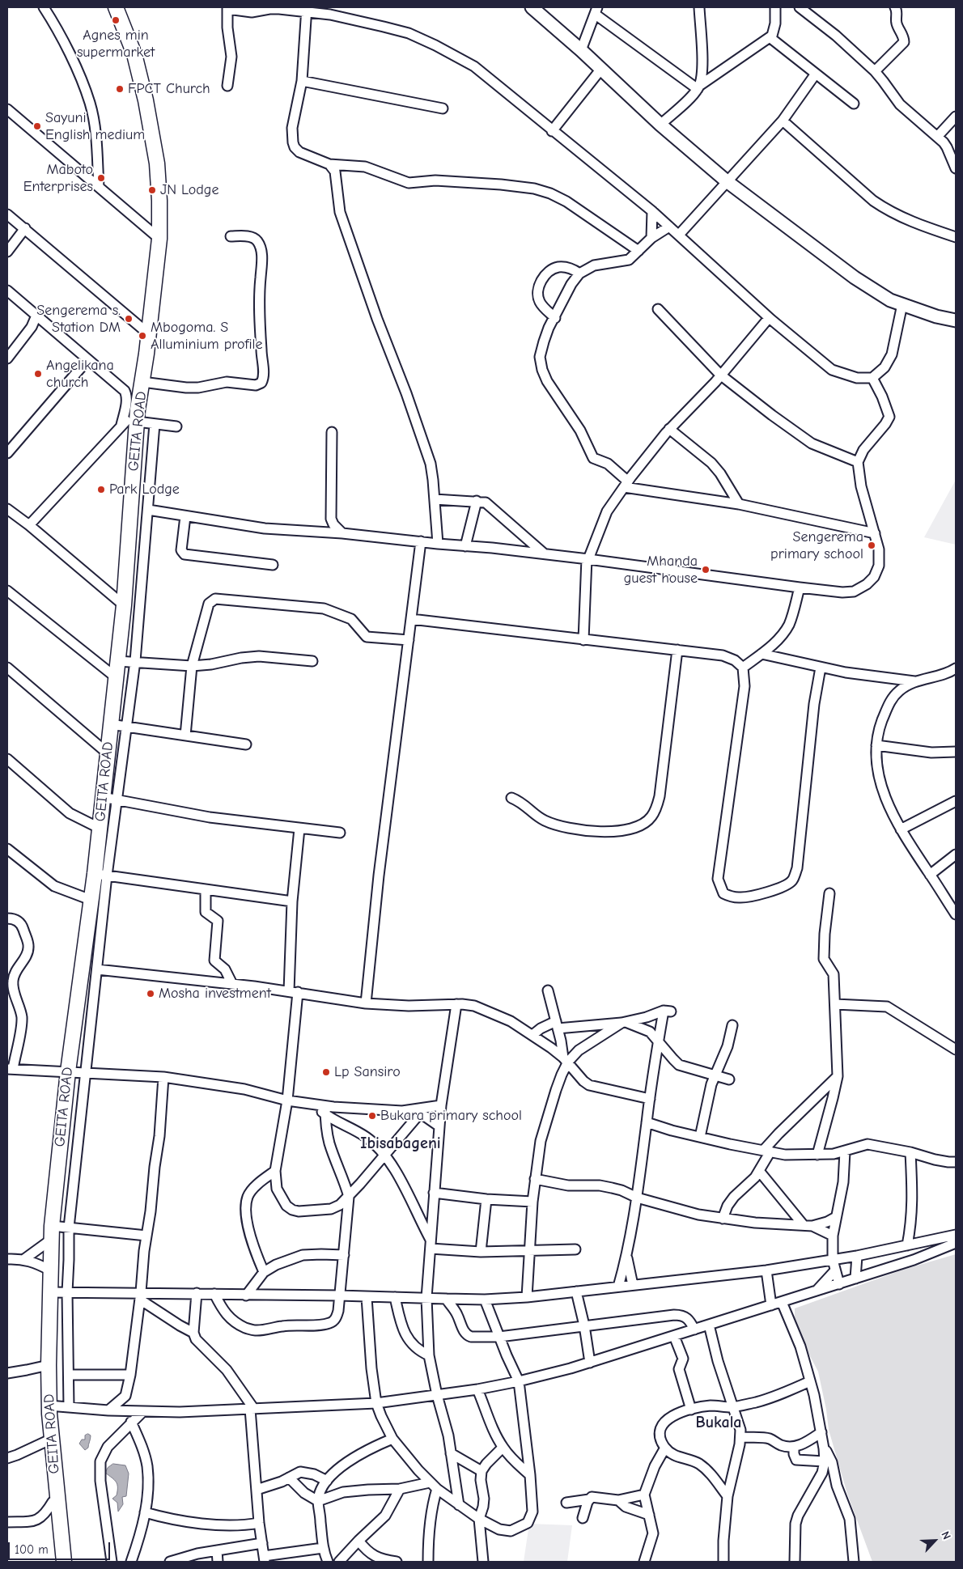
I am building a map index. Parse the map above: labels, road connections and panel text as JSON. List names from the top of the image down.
{
  "streets": {
    "highway": ["GEITA ROAD"]
  },
  "districts": ["Ibisabageni", "Bukala"],
  "places": [
    "Agnes min supermarket",
    "FPCT Church",
    "Sayuni English medium",
    "Maboto Enterprises",
    "JN Lodge",
    "Sengerema s. Station DM",
    "Mbogoma. S Alluminium profile",
    "Angelikana church",
    "Park Lodge",
    "Sengerema primary school",
    "Mhanda guest house",
    "Mosha investment",
    "Lp Sansiro",
    "Bukara primary school"
  ],
  "scale_bar": "100 m",
  "north": "top right"
}
